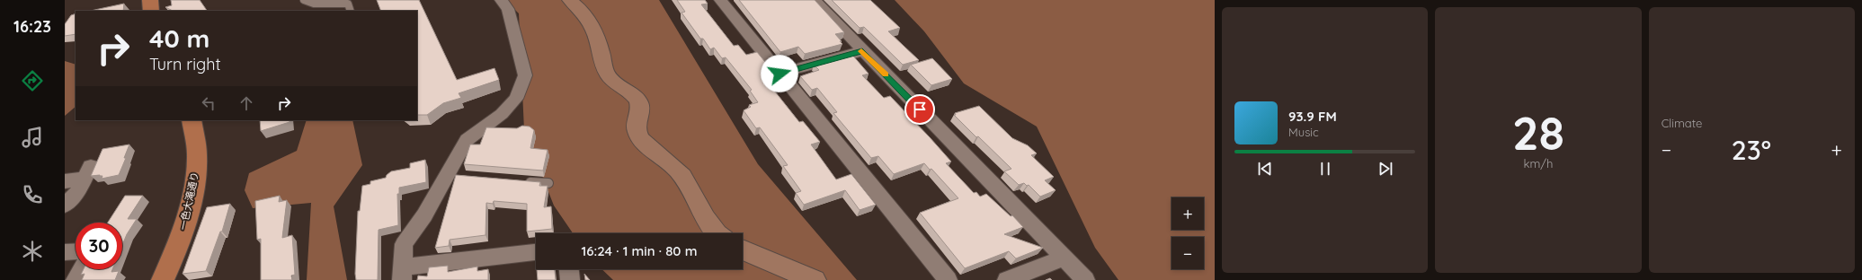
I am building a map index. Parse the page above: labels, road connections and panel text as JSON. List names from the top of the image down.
{
  "streets": {
    "main road": ["一色大滝通り"]
  },
  "page": {
    "tabs": "16:23",
    "tile": [
      ["28", "km/h"],
      "Climate"
    ],
    "turn": ["40 m", "Turn right"],
    "song": ["93.9 FM", "Music"],
    "heat": ["−", "23°", "+"],
    "map_buttons": ["+", "−"],
    "limit": "30",
    "trip": "16:24 · 1 min · 80 m"
  }
}
